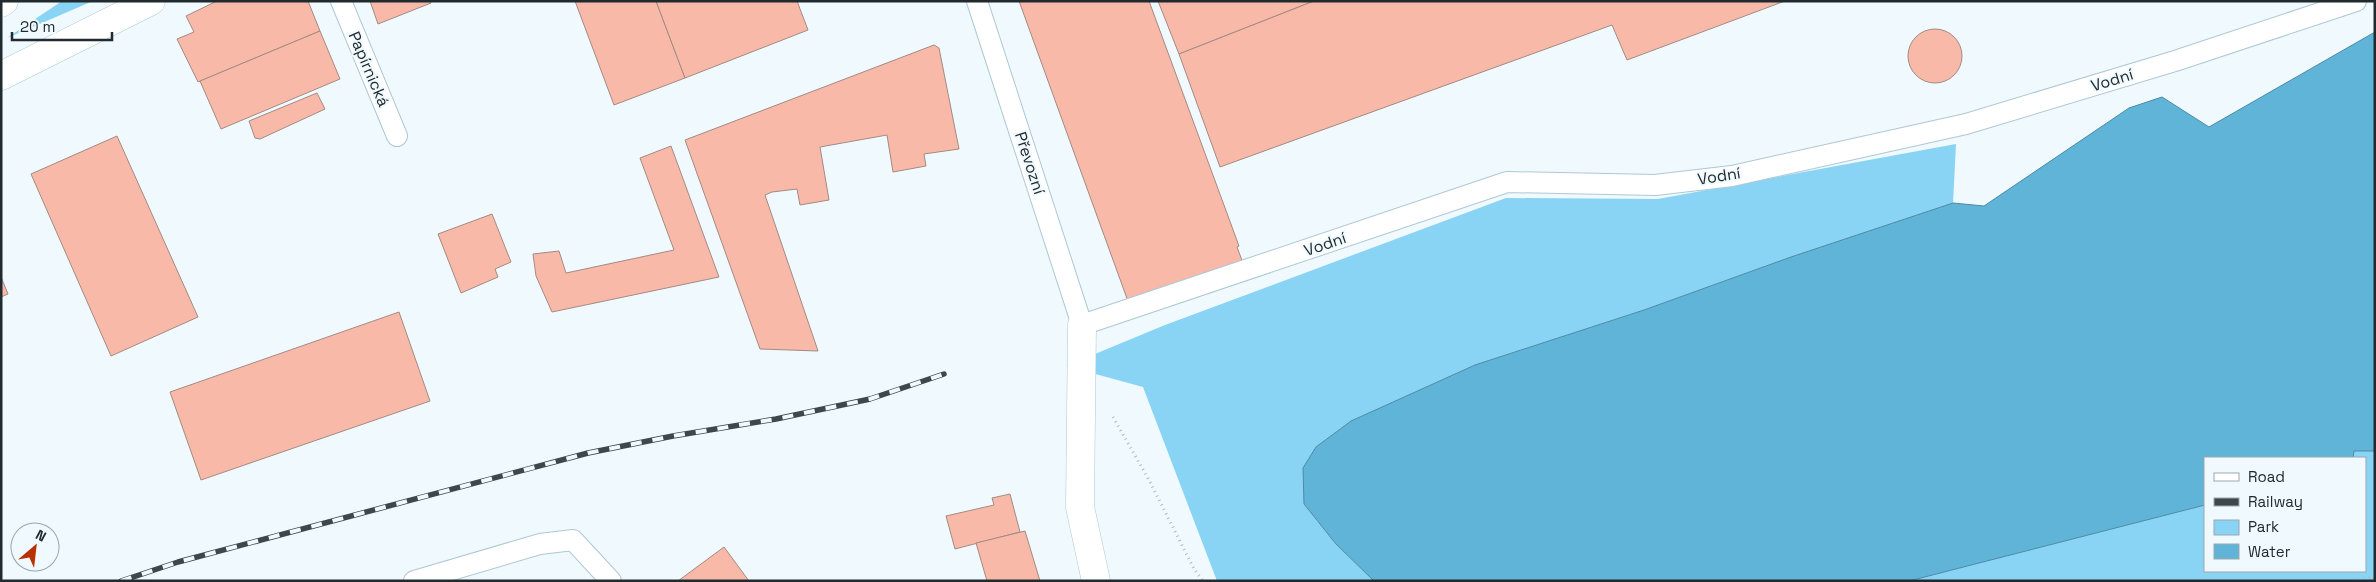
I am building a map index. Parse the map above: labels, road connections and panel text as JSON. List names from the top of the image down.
{
  "streets": {
    "lane": ["Papírnická", "Vodní", "Převozní"]
  },
  "crossings": [
    ["Vodní", "Převozní"]
  ],
  "legend": [
    "Road",
    "Railway",
    "Park",
    "Water"
  ],
  "scale_bar": "20 m",
  "north": "top right"
}
